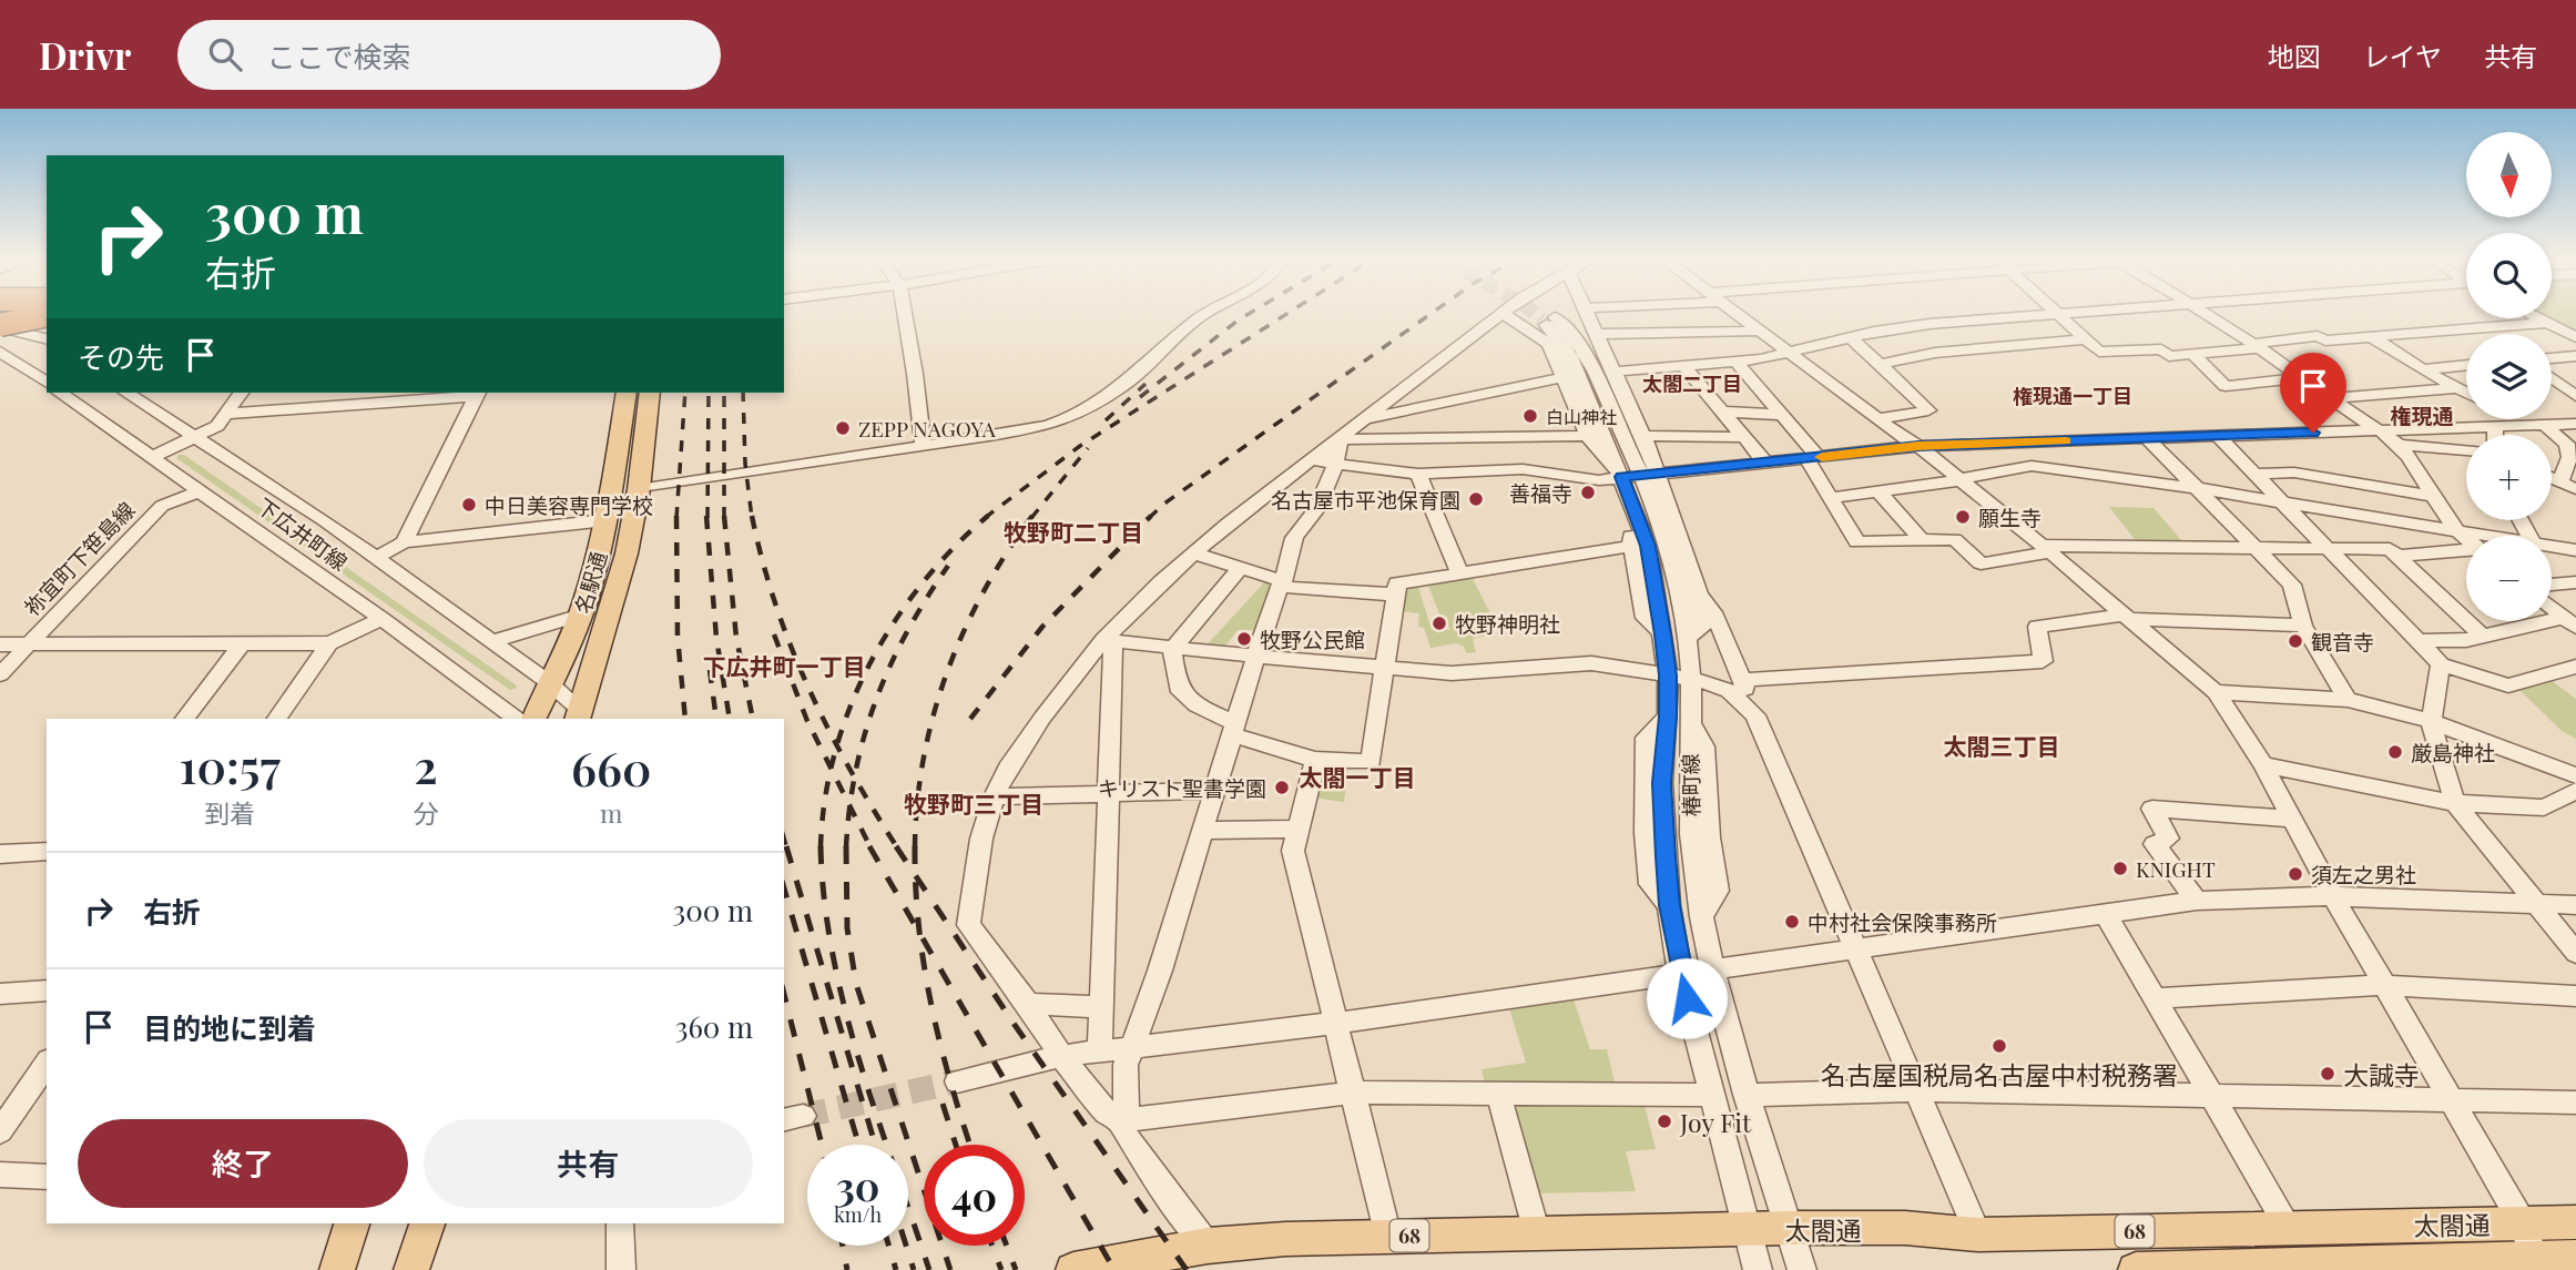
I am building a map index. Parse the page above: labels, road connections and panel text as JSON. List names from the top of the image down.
{
  "streets": {
    "main road": ["名駅通", "太閤通", "68"],
    "street": ["下広井町線", "祢宜町下笹島線", "椿町線"]
  },
  "crossings": [
    ["下広井町線", "祢宜町下笹島線"],
    ["下広井町線", "名駅通"],
    ["椿町線", "太閤通"]
  ],
  "districts": [
    "太閤二丁目",
    "権現通一丁目",
    "権現通",
    "牧野町二丁目",
    "下広井町一丁目",
    "太閤三丁目",
    "太閤一丁目",
    "牧野町三丁目"
  ],
  "places": [
    "白山神社",
    "ZEPP NAGOYA",
    "善福寺",
    "名古屋市平池保育園",
    "中日美容専門学校",
    "願生寺",
    "牧野神明社",
    "牧野公民館",
    "観音寺",
    "厳島神社",
    "キリスト聖書学園",
    "KNIGHT",
    "須左之男社",
    "中村社会保険事務所",
    "名古屋国税局名古屋中村税務署",
    "大誠寺",
    "Joy Fit"
  ],
  "north": "bottom",
  "page": {
    "header": "Drivr",
    "search": "ここで検索",
    "nav": ["地図", "レイヤ", "共有"],
    "map_buttons": ["+", "−"],
    "turn": ["300 m", "右折"],
    "then": "その先",
    "eta": [
      "10:57",
      "到着",
      "2",
      "分",
      "660",
      "m"
    ],
    "list": [
      {
        "name": "右折",
        "value": "300 m"
      },
      {
        "name": "目的地に到着",
        "value": "360 m"
      }
    ],
    "buttons": ["終了", "共有"],
    "speed": "30 km/h",
    "limit": "40"
  }
}
